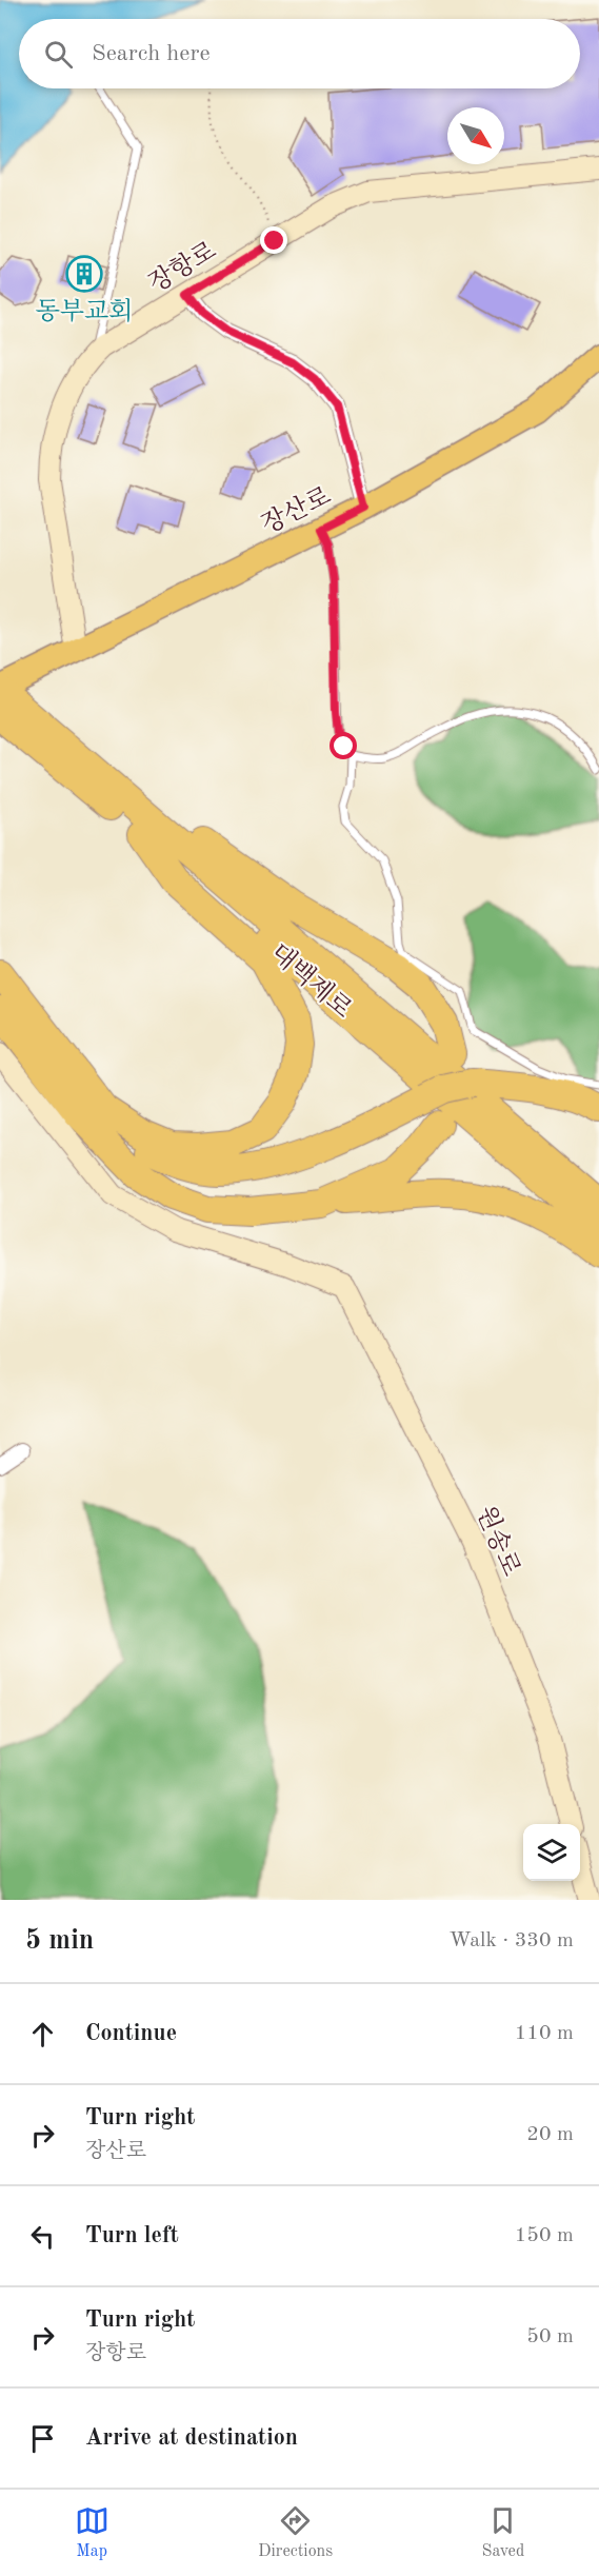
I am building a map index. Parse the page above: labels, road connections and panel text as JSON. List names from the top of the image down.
{
  "streets": {
    "highway": ["대백제로"],
    "main road": ["장산로"],
    "street": ["장항로", "원송로"]
  },
  "crossings": [
    ["장항로", "장산로"]
  ],
  "places": {
    "building": ["동부교회"]
  },
  "north": "bottom right",
  "page": {
    "search": "Search here",
    "heading": ["5 min", "Walk · 330 m"],
    "list": [
      ["Continue", "110 m"],
      ["Turn right", "장산로", "20 m"],
      ["Turn left", "150 m"],
      ["Turn right", "장항로", "50 m"],
      "Arrive at destination"
    ],
    "nav": ["Map", "Directions", "Saved"]
  }
}
